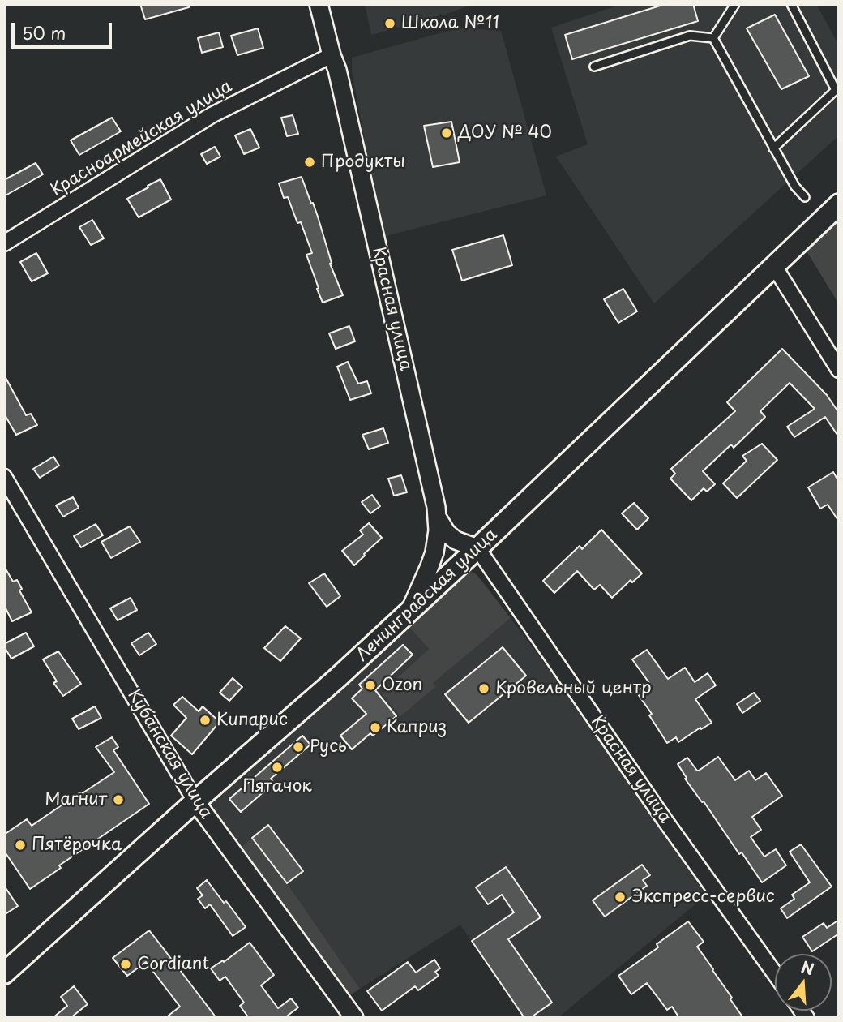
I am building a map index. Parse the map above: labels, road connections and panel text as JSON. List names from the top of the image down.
{
  "streets": {
    "main road": ["Ленинградская улица"],
    "street": ["Красноармейская улица", "Красная улица", "Кубанская улица"]
  },
  "crossings": [
    ["Красноармейская улица", "Красная улица"],
    ["Красная улица", "Ленинградская улица"],
    ["Ленинградская улица", "Кубанская улица"]
  ],
  "places": [
    "Школа №11",
    "ДОУ № 40",
    "Продукты",
    "Ozon",
    "Кровельный центр",
    "Кипарис",
    "Каприз",
    "Русь",
    "Пятачок",
    "Магнит",
    "Пятёрочка",
    "Экспресс-сервис",
    "Cordiant"
  ],
  "scale_bar": "50 m",
  "north": "top"
}
